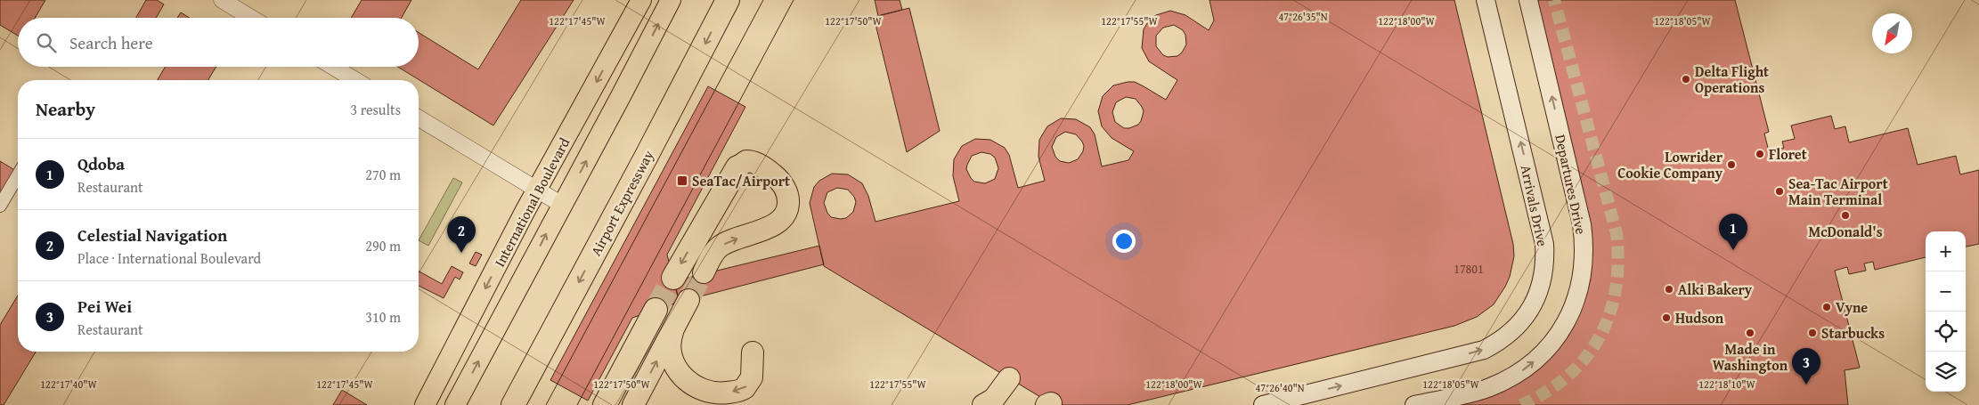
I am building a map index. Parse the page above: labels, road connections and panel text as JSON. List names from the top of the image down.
{
  "streets": {
    "highway": ["Airport Expressway"],
    "main road": ["Departures Drive", "International Boulevard", "Arrivals Drive"]
  },
  "one_way": ["Departures Drive"],
  "places": {
    "other": [
      "Delta Flight Operations",
      "Floret",
      "Lowrider Cookie Company",
      "Sea-Tac Airport Main Terminal",
      "McDonald's",
      "Alki Bakery",
      "Vyne",
      "Hudson",
      "Made in Washington",
      "Starbucks"
    ],
    "transit": ["SeaTac/Airport"]
  },
  "house_numbers": ["17801"],
  "north": "bottom left",
  "page": {
    "search": "Search here",
    "heading": ["Nearby", "3 results"],
    "list": [
      {
        "mark": "1",
        "name": "Qdoba",
        "note": "Restaurant",
        "value": "270 m"
      },
      {
        "mark": "2",
        "name": "Celestial Navigation",
        "note": "Place · International Boulevard",
        "value": "290 m"
      },
      {
        "mark": "3",
        "name": "Pei Wei",
        "note": "Restaurant",
        "value": "310 m"
      }
    ],
    "pins": ["1", "2", "3"],
    "map_buttons": ["+", "−"]
  },
  "coordinates": [
    "47°26'35\"N",
    "122°18'00\"W",
    "122°18'05\"W",
    "122°17'45\"W",
    "122°17'50\"W",
    "122°17'55\"W",
    "122°17'40\"W",
    "122°18'10\"W",
    "47°26'40\"N"
  ]
}
